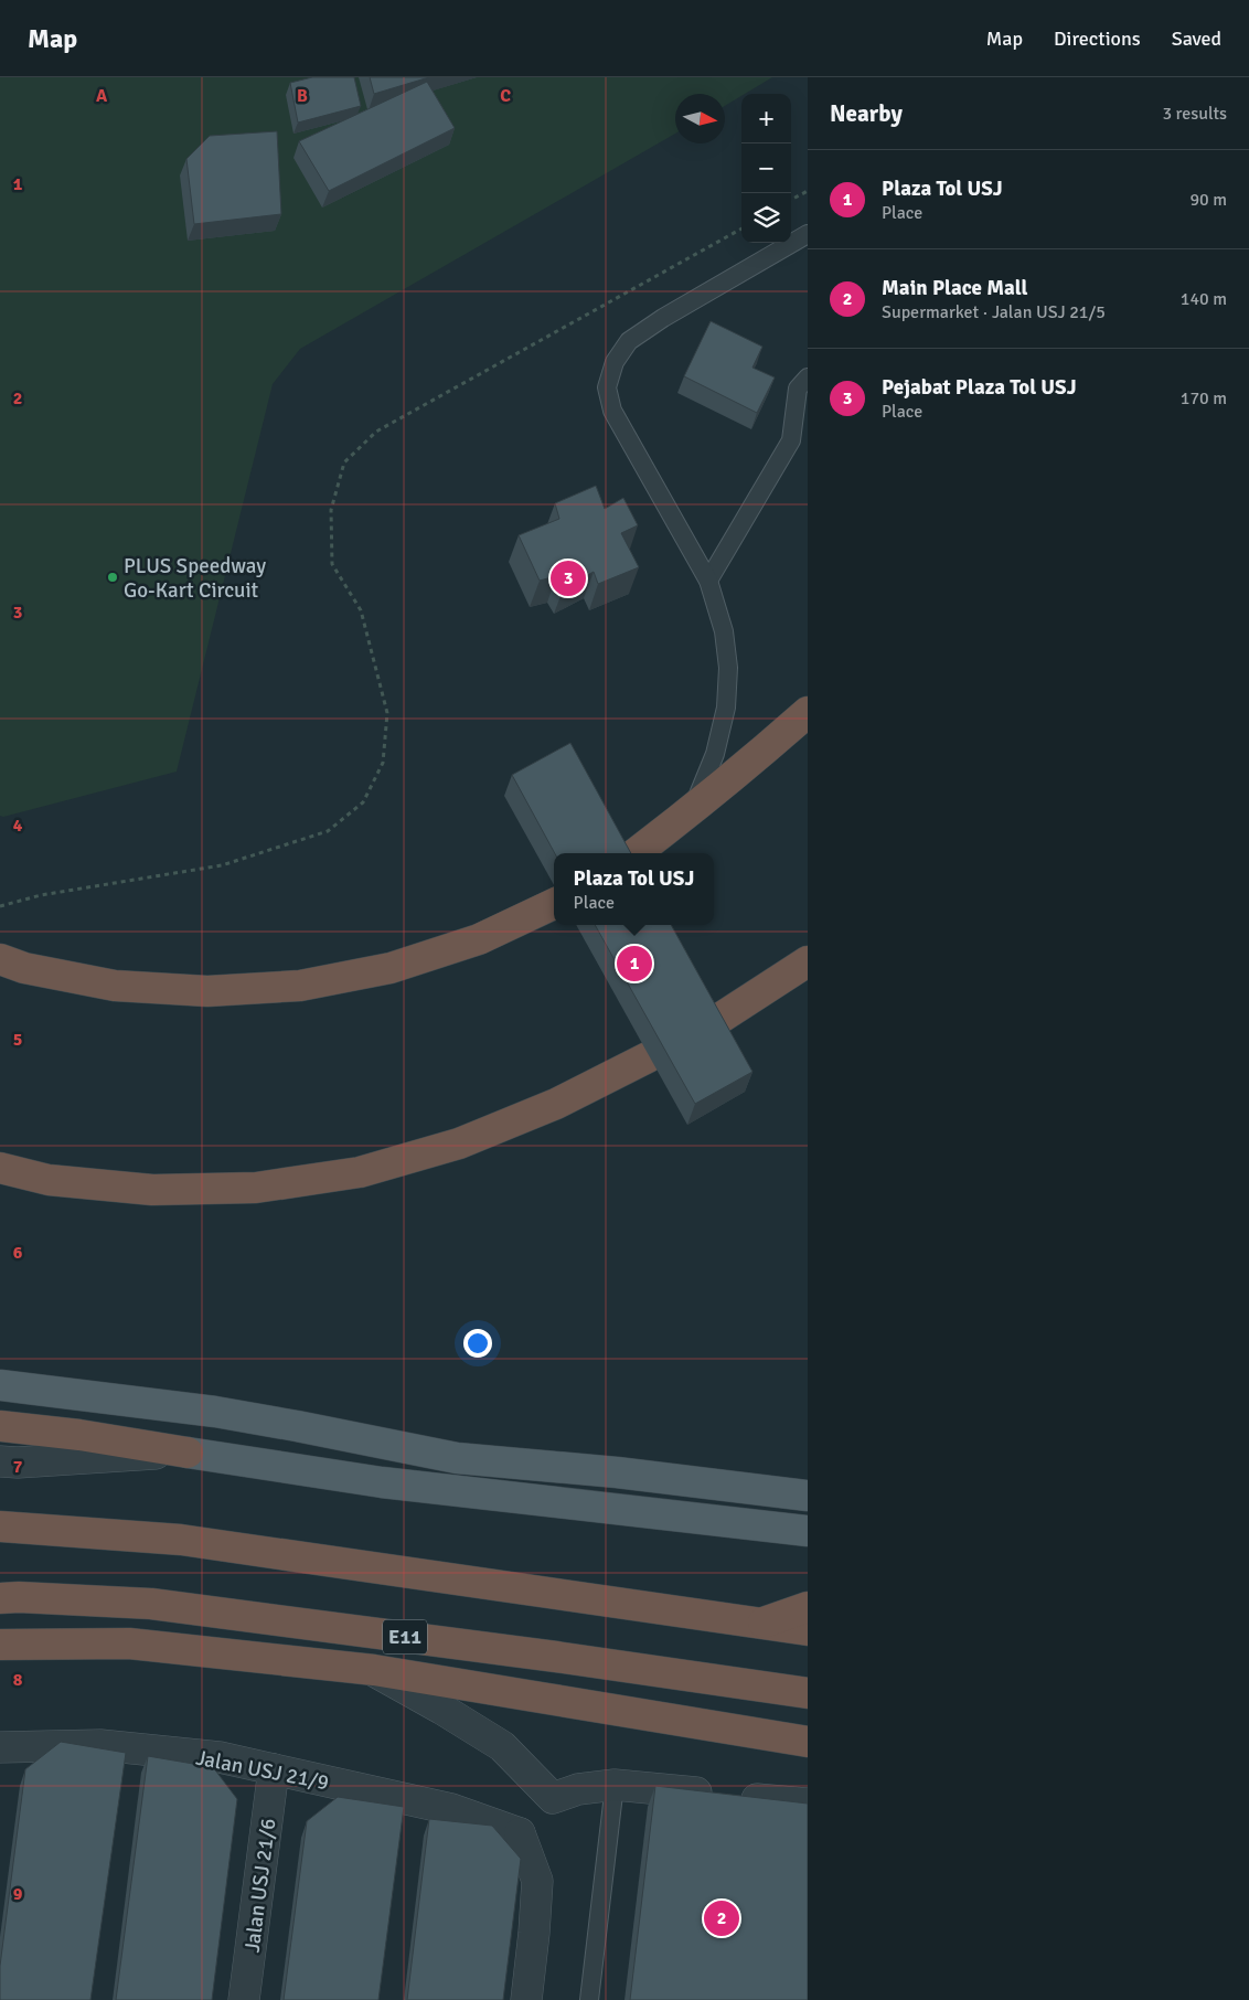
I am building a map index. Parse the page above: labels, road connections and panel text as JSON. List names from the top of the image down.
{
  "streets": {
    "highway": ["E11"],
    "street": ["Jalan USJ 21/9", "Jalan USJ 21/6"]
  },
  "crossings": [
    ["Jalan USJ 21/9", "Jalan USJ 21/6"]
  ],
  "places": ["PLUS Speedway Go-Kart Circuit"],
  "north": "right",
  "page": {
    "header": "Map",
    "nav": ["Map", "Directions", "Saved"],
    "heading": ["Nearby", "3 results"],
    "map_buttons": ["+", "−"],
    "list": [
      {
        "mark": "1",
        "name": "Plaza Tol USJ",
        "note": "Place",
        "value": "90 m"
      },
      {
        "mark": "2",
        "name": "Main Place Mall",
        "note": "Supermarket · Jalan USJ 21/5",
        "value": "140 m"
      },
      {
        "mark": "3",
        "name": "Pejabat Plaza Tol USJ",
        "note": "Place",
        "value": "170 m"
      }
    ],
    "pins": ["3", "1", "2"],
    "popup": ["Plaza Tol USJ", "Place"]
  },
  "grid": {
    "columns": ["A", "B", "C"],
    "rows": [
      "1",
      "2",
      "3",
      "4",
      "5",
      "6",
      "7",
      "8",
      "9"
    ]
  }
}
